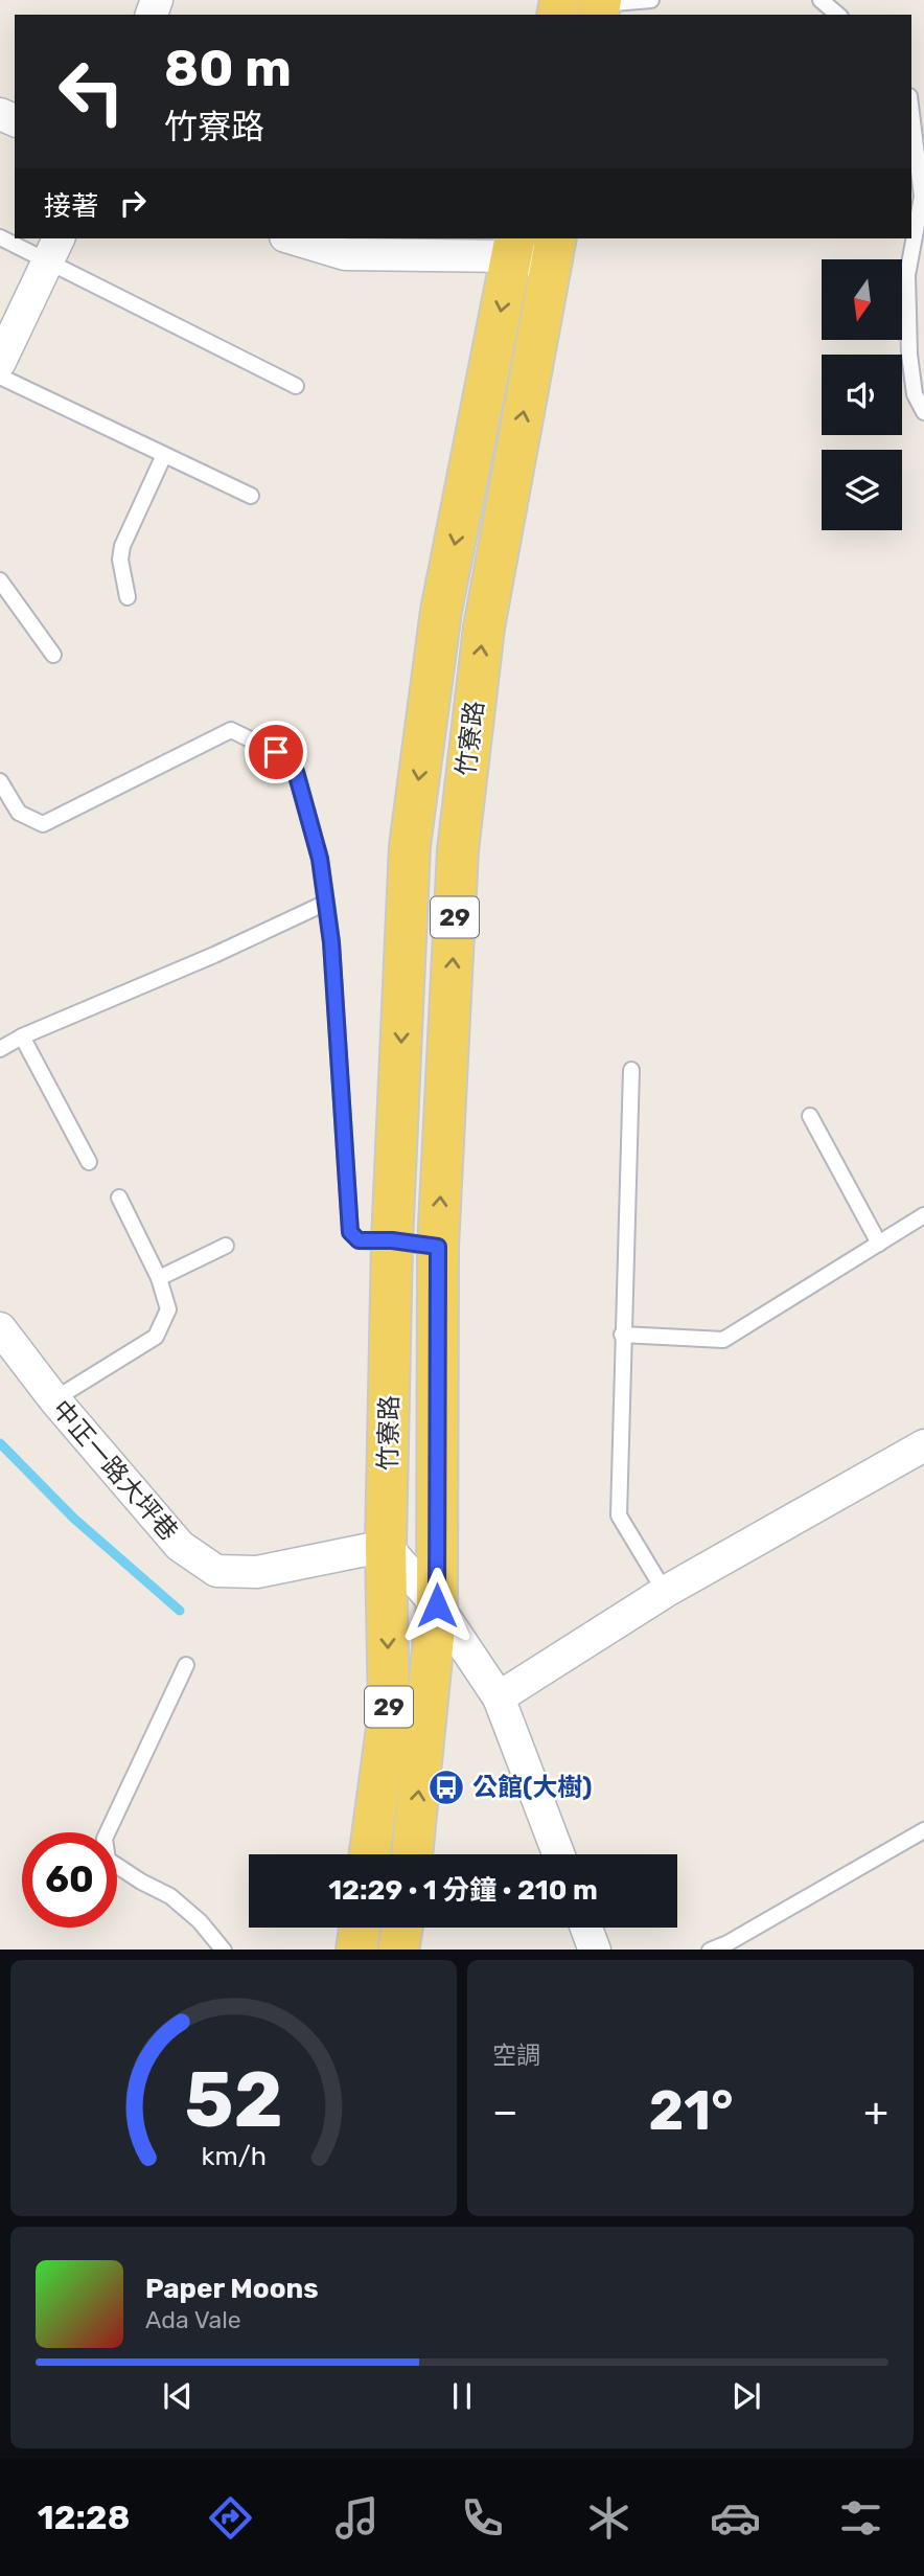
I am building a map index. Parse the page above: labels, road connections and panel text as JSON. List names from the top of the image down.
{
  "streets": {
    "main road": ["竹寮路", "29"],
    "street": ["中正一路大坪巷"]
  },
  "crossings": [
    ["竹寮路", "29"],
    ["竹寮路", "中正一路大坪巷"],
    ["29", "中正一路大坪巷"]
  ],
  "places": {
    "bus stop": ["公館(大樹)"]
  },
  "north": "bottom",
  "page": {
    "turn": ["80 m", "竹寮路"],
    "then": "接著",
    "limit": "60",
    "trip": "12:29 · 1 分鐘 · 210 m",
    "tile": "空調",
    "heat": ["−", "21°", "+"],
    "song": ["Paper Moons", "Ada Vale"],
    "tabs": "12:28",
    "gauge": ["52", "km/h"]
  }
}
